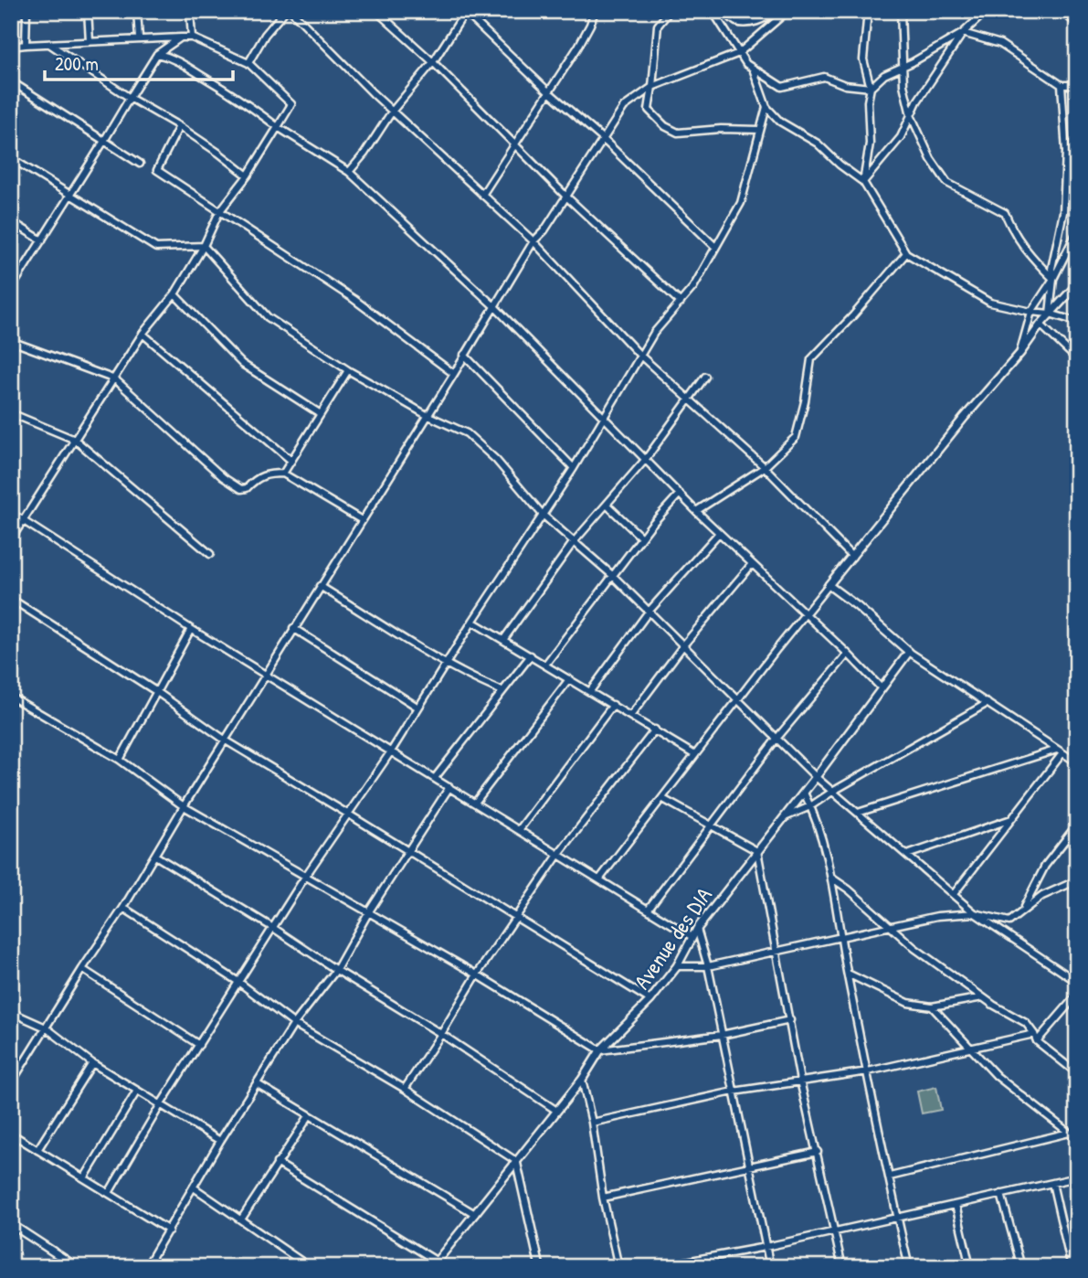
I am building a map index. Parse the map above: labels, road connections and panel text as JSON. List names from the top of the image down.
{
  "streets": {
    "street": ["Avenue des DIA"]
  },
  "scale_bar": "200 m"
}
